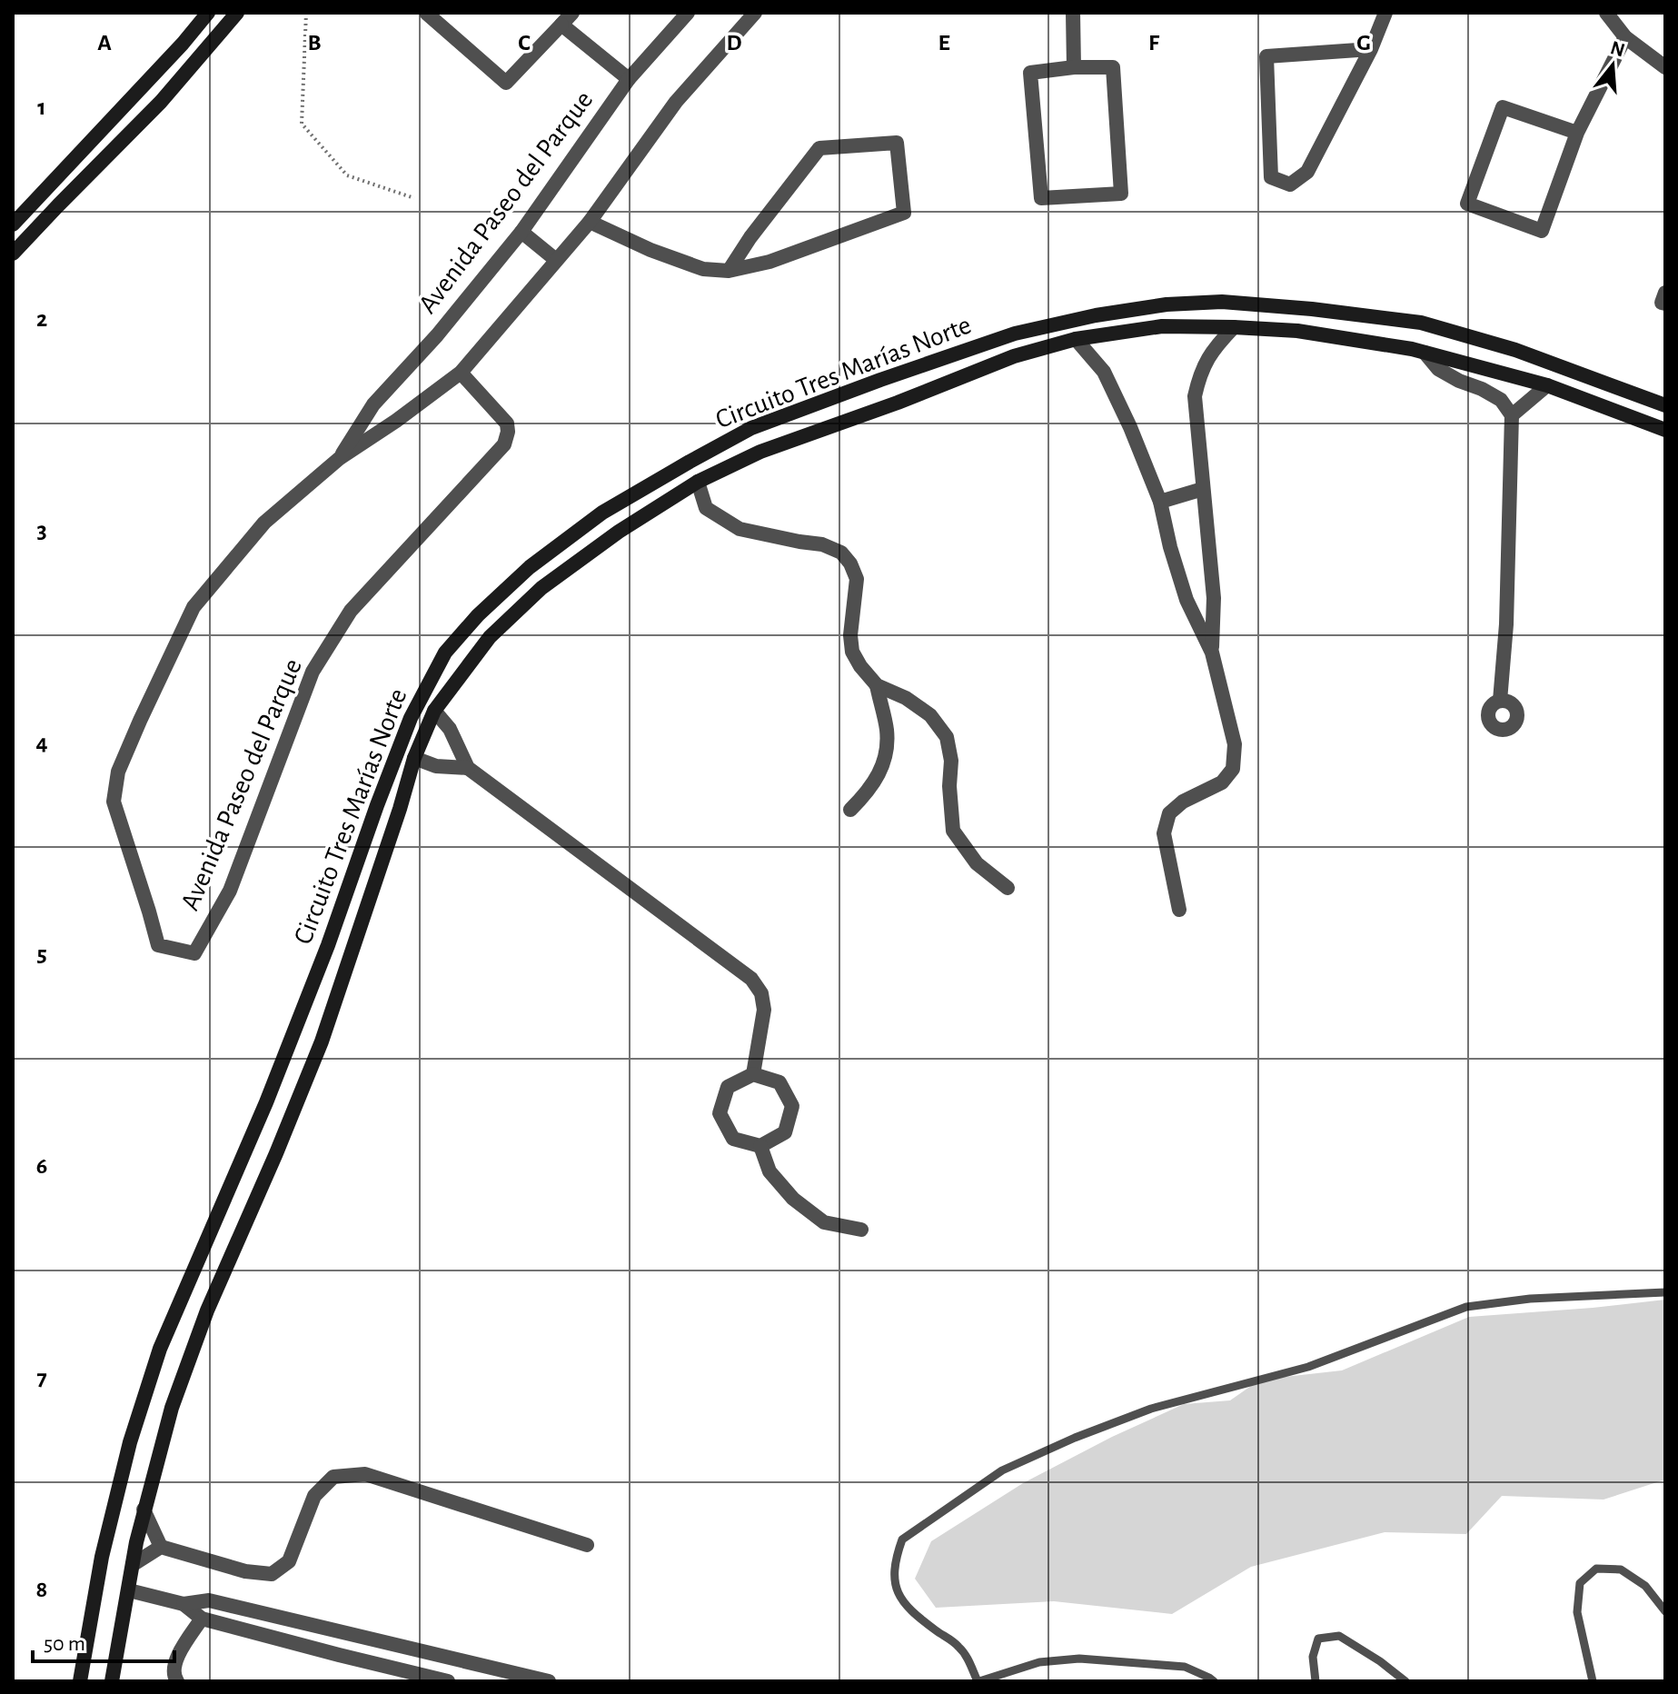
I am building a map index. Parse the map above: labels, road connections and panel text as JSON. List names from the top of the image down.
{
  "streets": {
    "street": ["Avenida Paseo del Parque", "Circuito Tres Marías Norte"]
  },
  "scale_bar": "50 m",
  "north": "top",
  "grid": {
    "columns": [
      "A",
      "B",
      "C",
      "D",
      "E",
      "F",
      "G"
    ],
    "rows": [
      "1",
      "2",
      "3",
      "4",
      "5",
      "6",
      "7",
      "8"
    ]
  }
}
